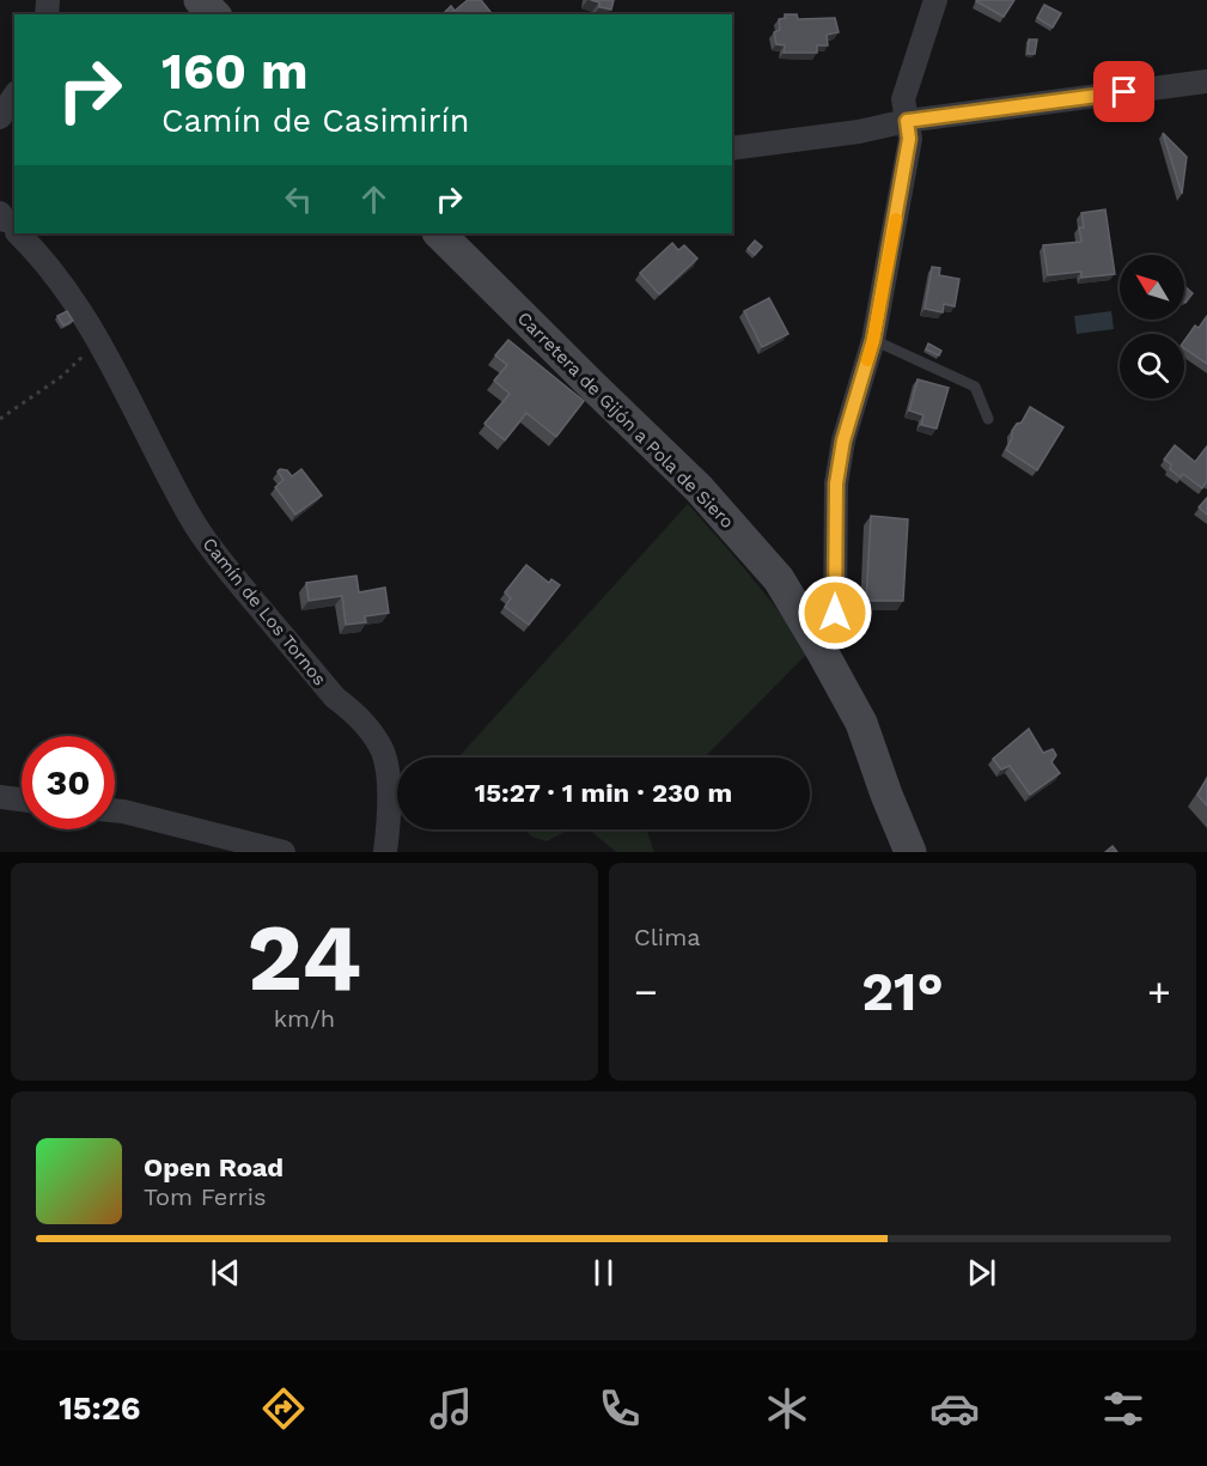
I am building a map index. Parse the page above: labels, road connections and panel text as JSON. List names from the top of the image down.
{
  "streets": {
    "street": ["Carretera de Gijón a Pola de Siero", "Camín de Los Tornos"]
  },
  "north": "top left",
  "page": {
    "turn": ["160 m", "Camín de Casimirín"],
    "limit": "30",
    "trip": "15:27 · 1 min · 230 m",
    "tile": [
      ["24", "km/h"],
      "Clima"
    ],
    "heat": ["−", "21°", "+"],
    "song": ["Open Road", "Tom Ferris"],
    "tabs": "15:26"
  }
}
